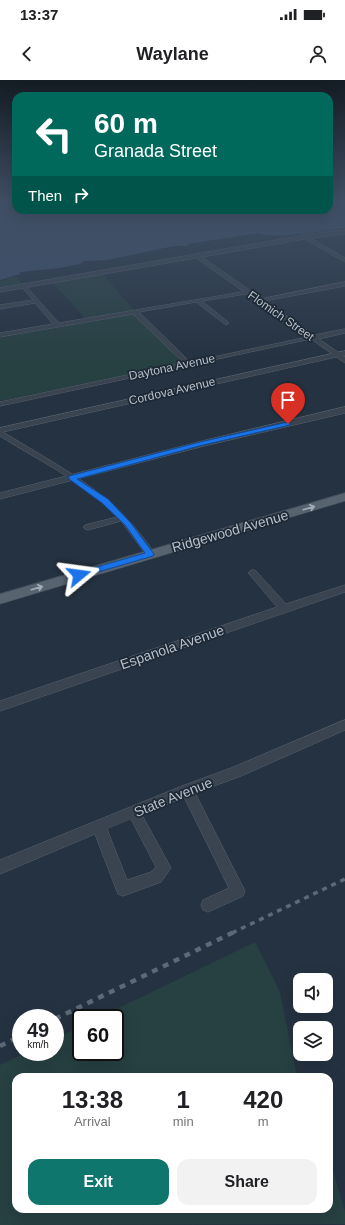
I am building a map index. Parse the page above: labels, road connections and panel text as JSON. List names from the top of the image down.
{
  "streets": {
    "main road": ["Ridgewood Avenue"],
    "street": [
      "Flomich Street",
      "Daytona Avenue",
      "Cordova Avenue",
      "Espanola Avenue",
      "State Avenue"
    ]
  },
  "crossings": [
    ["Flomich Street", "Daytona Avenue"],
    ["Flomich Street", "Cordova Avenue"]
  ],
  "page": {
    "status": "13:37",
    "header": "Waylane",
    "turn": ["60 m", "Granada Street"],
    "then": "Then",
    "speed": "49 km/h",
    "limit": "60",
    "eta": [
      "13:38",
      "Arrival",
      "1",
      "min",
      "420",
      "m"
    ],
    "buttons": ["Exit", "Share"]
  }
}
